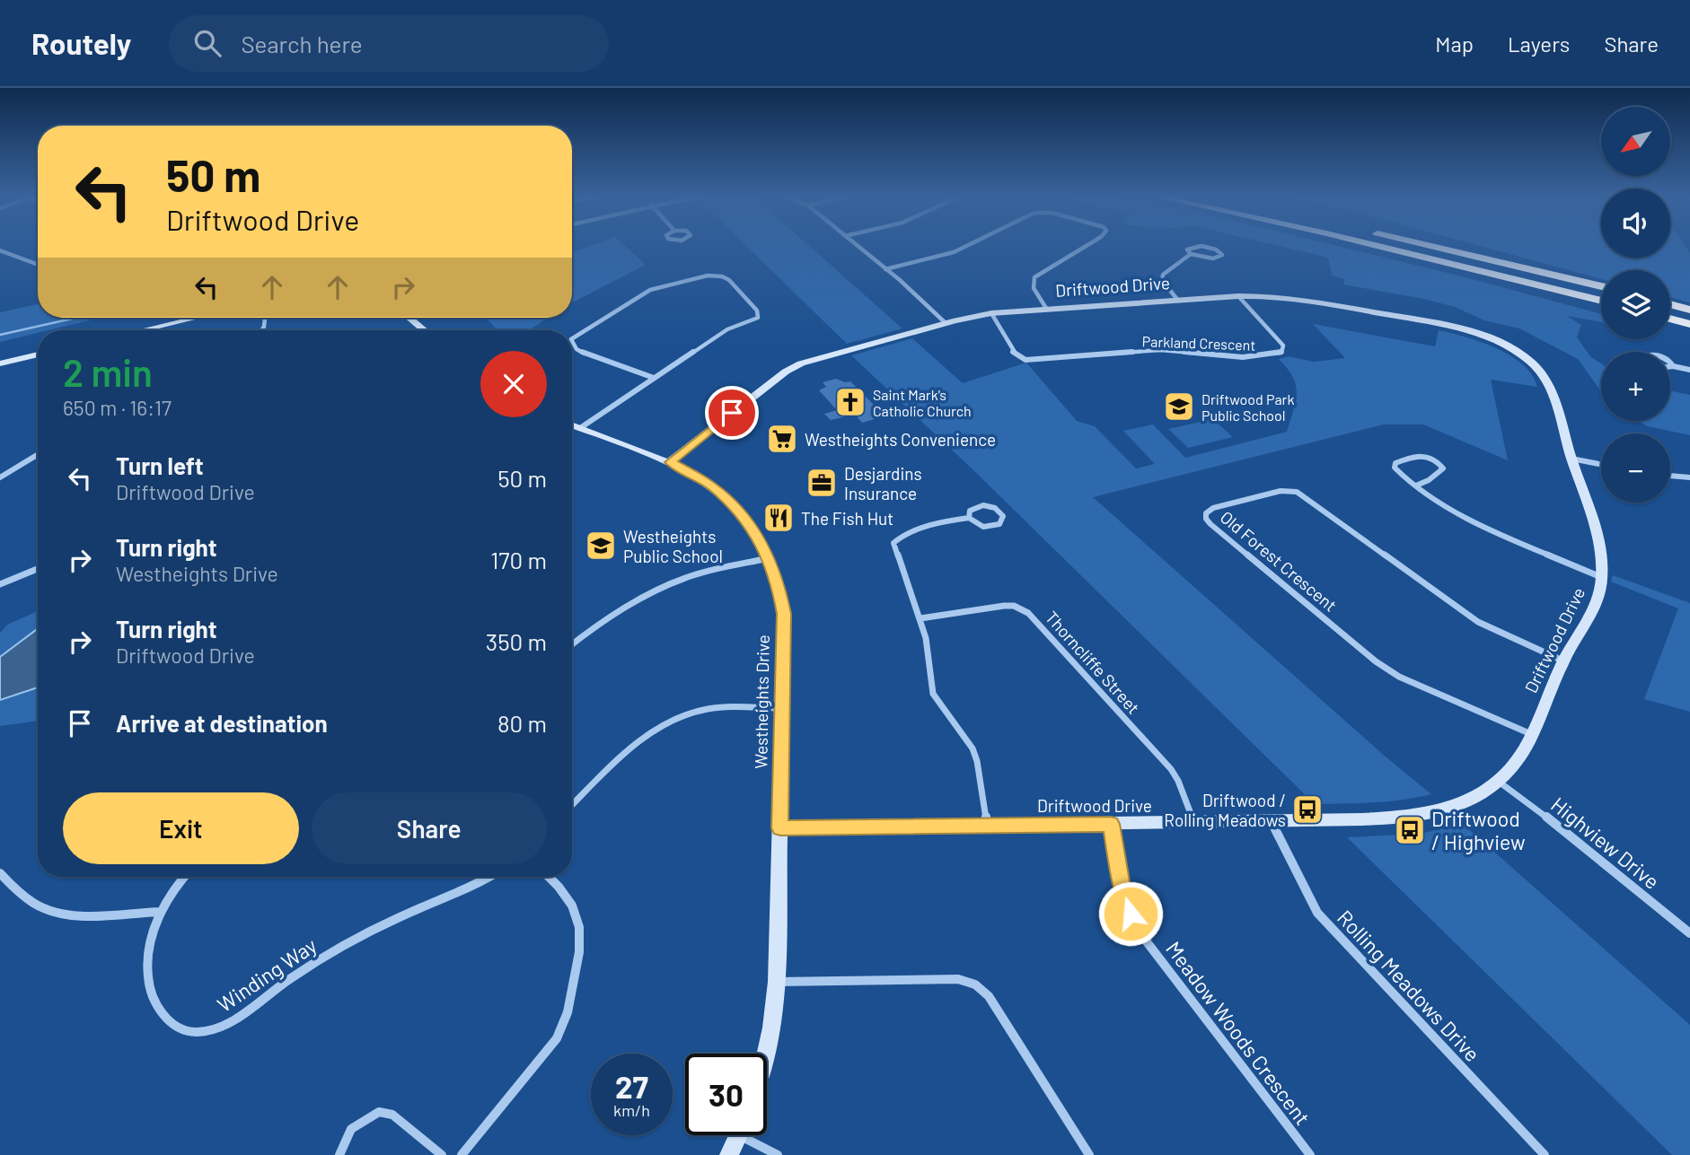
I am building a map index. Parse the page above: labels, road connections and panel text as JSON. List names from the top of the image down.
{
  "streets": {
    "street": [
      "Driftwood Drive",
      "Parkland Crescent",
      "Old Forest Crescent",
      "Thorncliffe Street",
      "Westheights Drive",
      "Highview Drive",
      "Winding Way",
      "Rolling Meadows Drive",
      "Meadow Woods Crescent"
    ]
  },
  "crossings": [
    ["Driftwood Drive", "Parkland Crescent"],
    ["Driftwood Drive", "Old Forest Crescent"],
    ["Driftwood Drive", "Thorncliffe Street"],
    ["Driftwood Drive", "Westheights Drive"],
    ["Driftwood Drive", "Highview Drive"],
    ["Driftwood Drive", "Rolling Meadows Drive"],
    ["Driftwood Drive", "Meadow Woods Crescent"]
  ],
  "places": {
    "church": ["Saint Mark's Catholic Church"],
    "school or university": ["Driftwood Park Public School", "Westheights Public School"],
    "supermarket": ["Westheights Convenience"],
    "office": ["Desjardins Insurance"],
    "restaurant": ["The Fish Hut"],
    "bus stop": ["Driftwood / Rolling Meadows", "Driftwood / Highview"]
  },
  "north": "bottom left",
  "page": {
    "header": "Routely",
    "search": "Search here",
    "nav": ["Map", "Layers", "Share"],
    "map_buttons": ["+", "−"],
    "turn": ["50 m", "Driftwood Drive"],
    "heading": ["2 min", "650 m · 16:17"],
    "list": [
      {
        "name": "Turn left",
        "note": "Driftwood Drive",
        "value": "50 m"
      },
      {
        "name": "Turn right",
        "note": "Westheights Drive",
        "value": "170 m"
      },
      {
        "name": "Turn right",
        "note": "Driftwood Drive",
        "value": "350 m"
      },
      {
        "name": "Arrive at destination",
        "value": "80 m"
      }
    ],
    "buttons": ["Exit", "Share"],
    "speed": "27 km/h",
    "limit": "30"
  }
}
